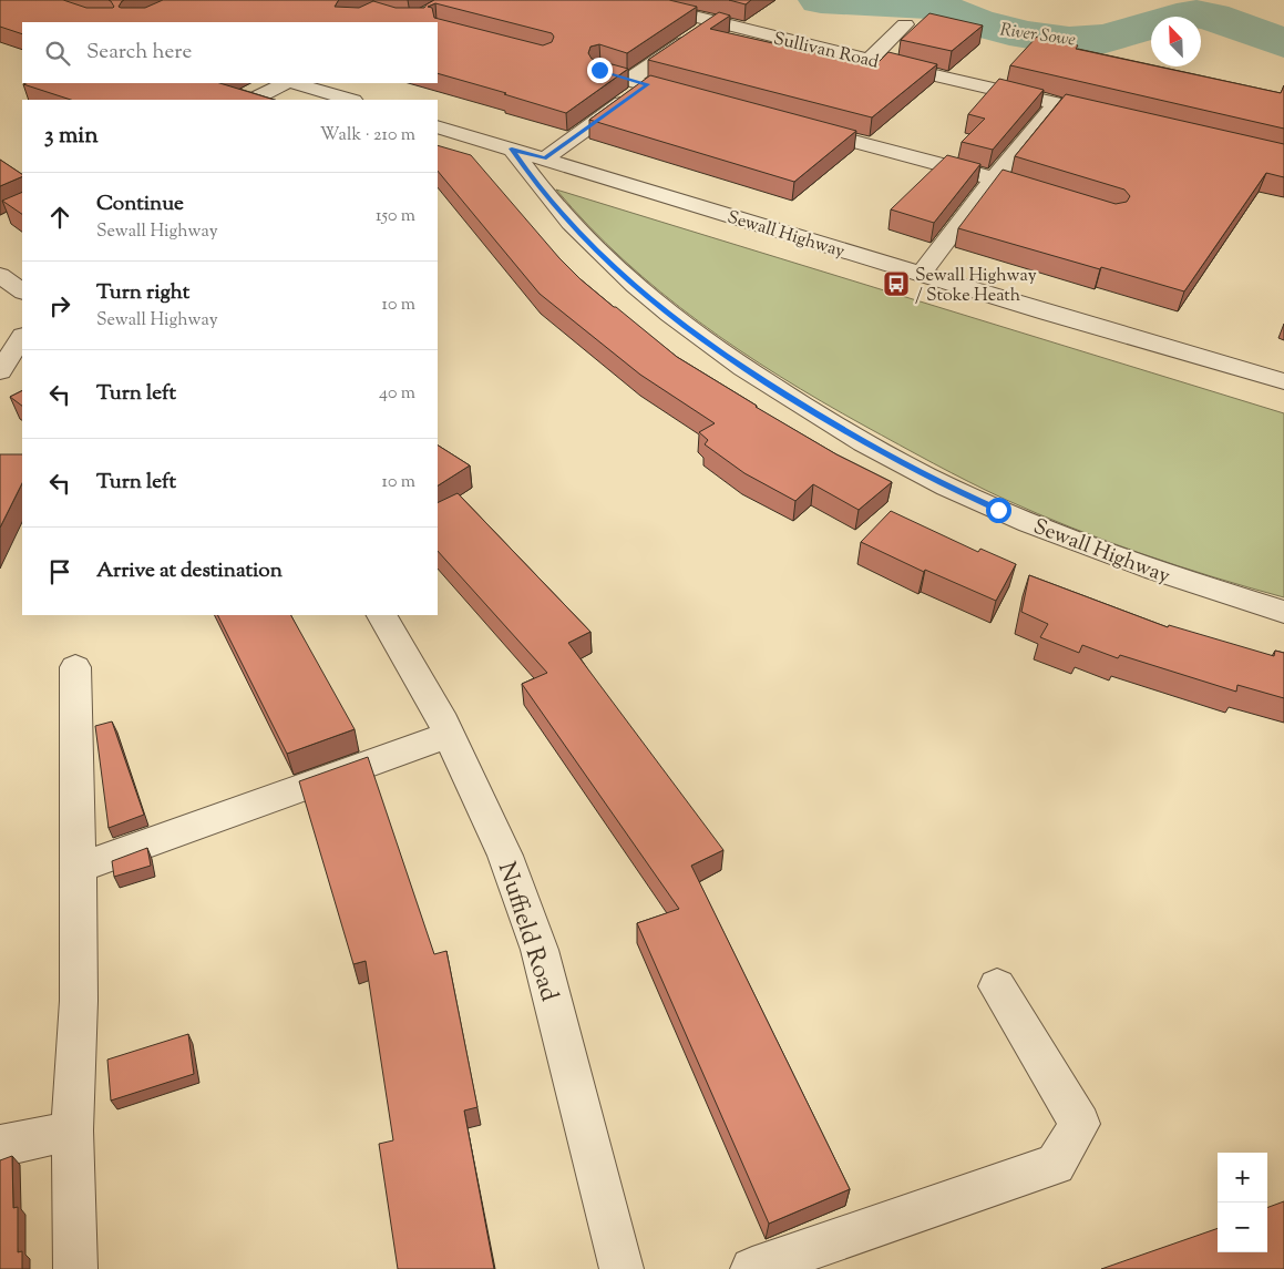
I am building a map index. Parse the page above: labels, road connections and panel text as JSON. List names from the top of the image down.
{
  "streets": {
    "street": ["Sullivan Road", "Sewall Highway", "Nuffield Road"]
  },
  "water": ["River Sowe"],
  "places": {
    "bus stop": ["Sewall Highway / Stoke Heath"]
  },
  "north": "top left",
  "page": {
    "search": "Search here",
    "heading": ["3 min", "Walk · 210 m"],
    "list": [
      ["Continue", "Sewall Highway", "150 m"],
      ["Turn right", "Sewall Highway", "10 m"],
      ["Turn left", "40 m"],
      ["Turn left", "10 m"],
      "Arrive at destination"
    ],
    "map_buttons": ["+", "−"]
  }
}
